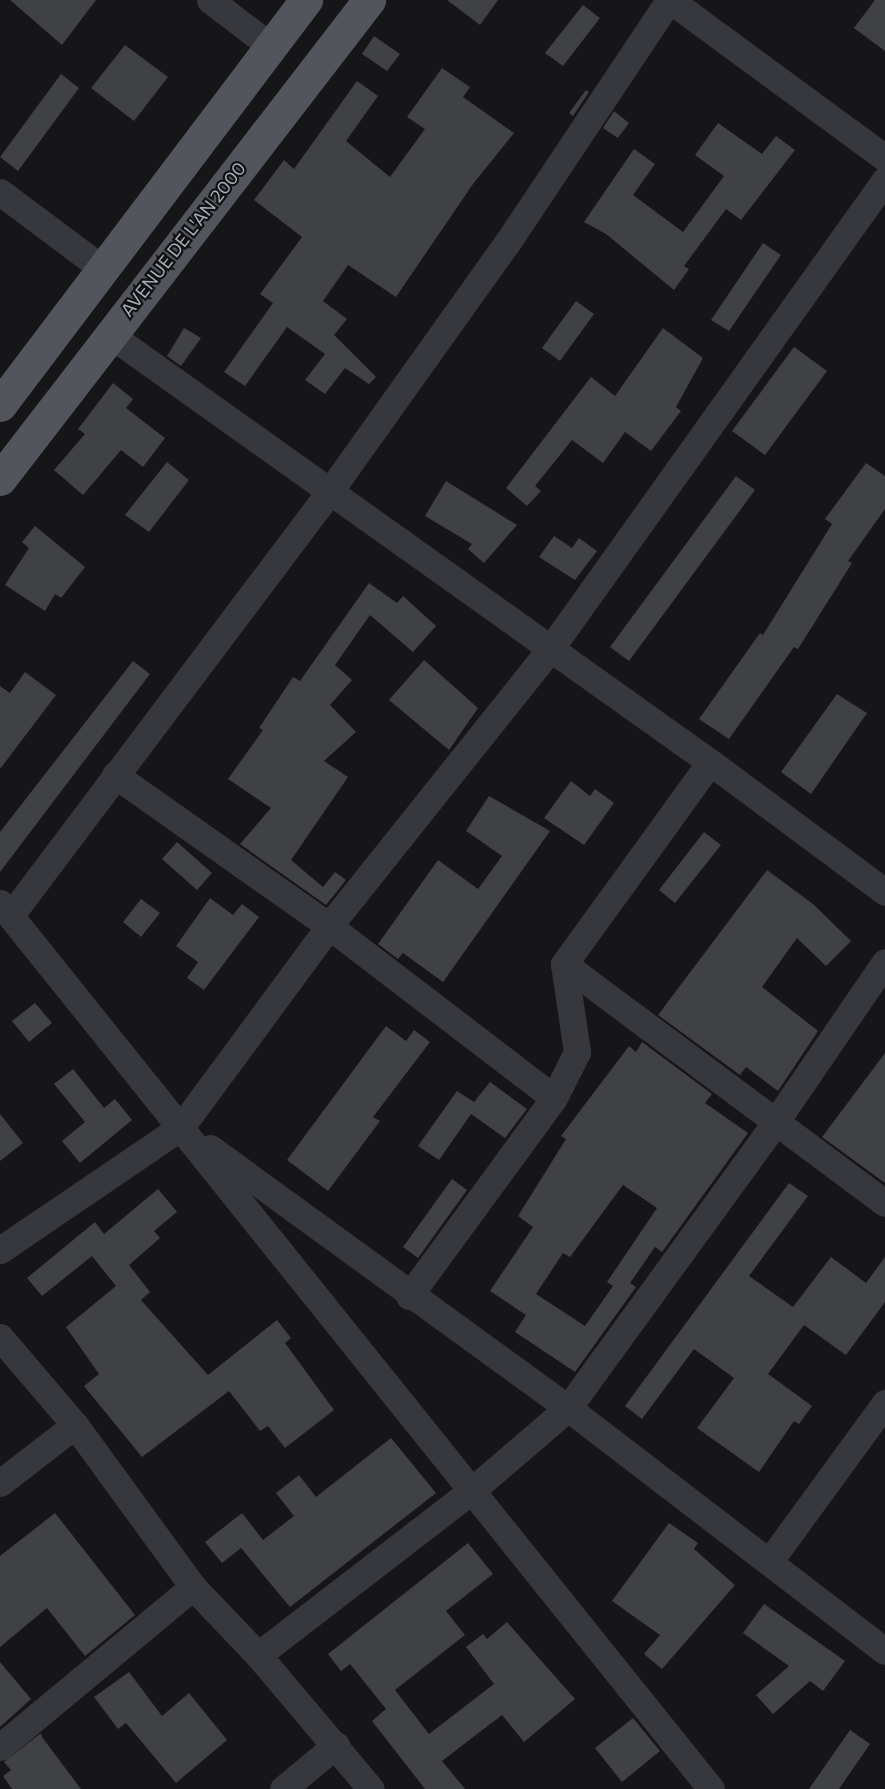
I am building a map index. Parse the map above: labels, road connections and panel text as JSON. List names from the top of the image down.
{
  "streets": {
    "main road": ["AVENUE DE L'AN 2000"]
  }
}
